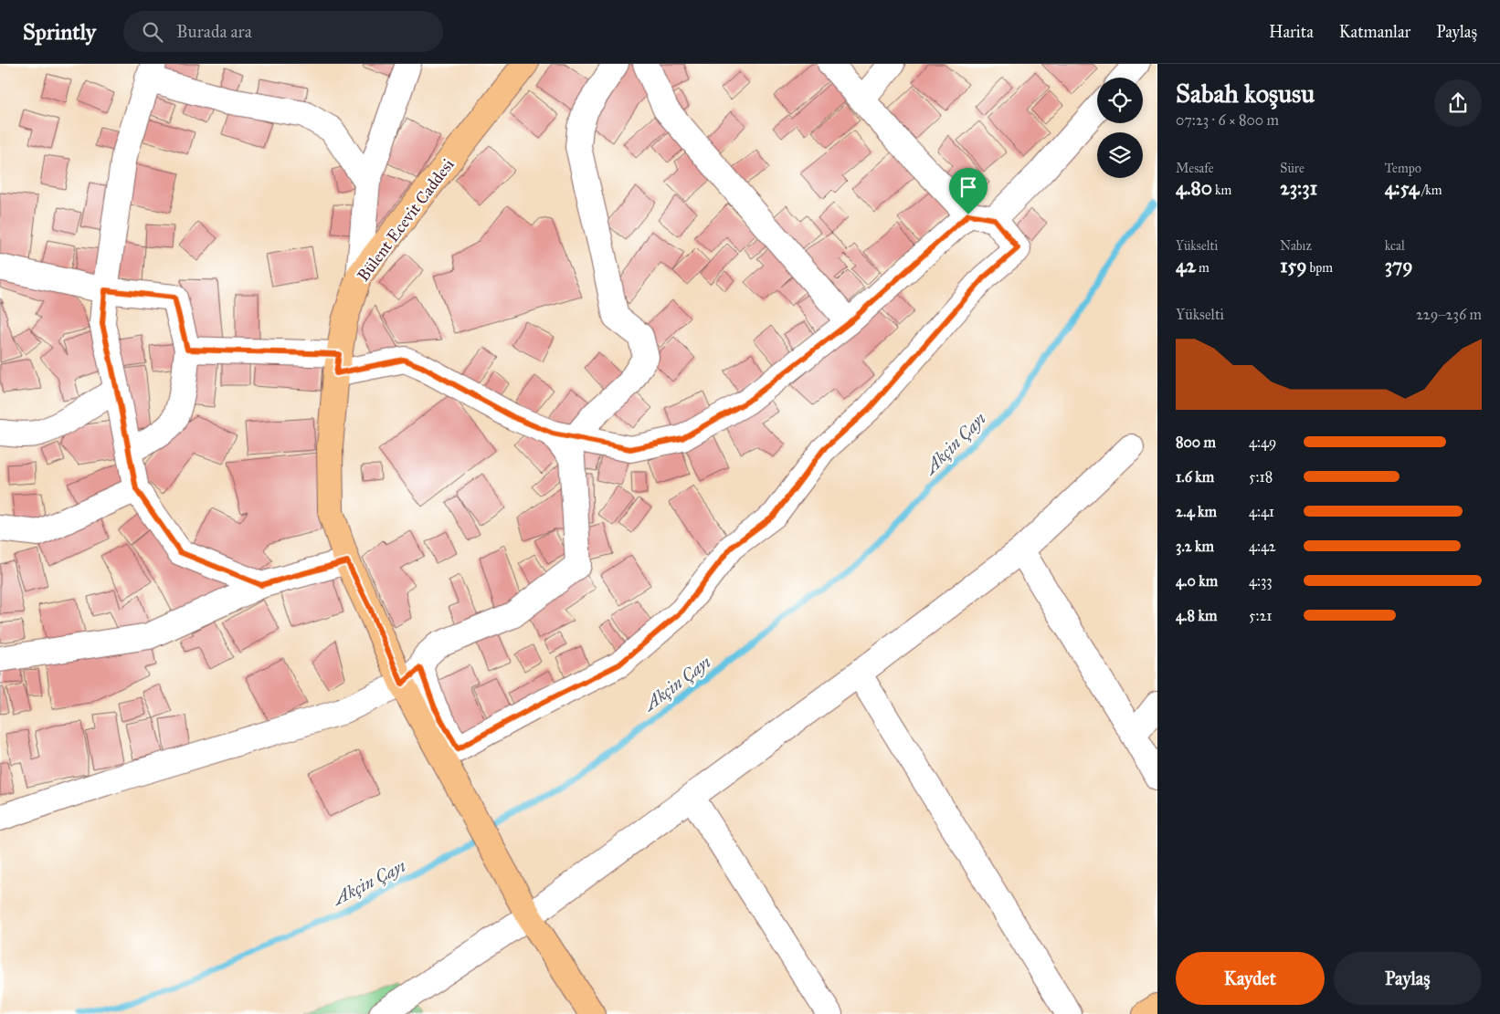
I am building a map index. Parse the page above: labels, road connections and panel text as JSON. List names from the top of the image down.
{
  "streets": {
    "main road": ["Bülent Ecevit Caddesi"]
  },
  "water": ["Akçin Çayı"],
  "page": {
    "header": "Sprintly",
    "search": "Burada ara",
    "nav": ["Harita", "Katmanlar", "Paylaş"],
    "heading": ["Sabah koşusu", "07:23 · 6 × 800 m"],
    "stats": [
      ["Mesafe", "4.80 km"],
      ["Süre", "23:31"],
      ["Tempo", "4:54 /km"],
      ["Yükselti", "42 m"],
      ["Nabız", "159 bpm"],
      ["kcal", "379"]
    ],
    "chart": ["Yükselti", "229–236 m"],
    "list": [
      {
        "name": "800 m",
        "note": "4:49"
      },
      {
        "name": "1.6 km",
        "note": "5:18"
      },
      {
        "name": "2.4 km",
        "note": "4:41"
      },
      {
        "name": "3.2 km",
        "note": "4:42"
      },
      {
        "name": "4.0 km",
        "note": "4:33"
      },
      {
        "name": "4.8 km",
        "note": "5:21"
      }
    ],
    "buttons": ["Kaydet", "Paylaş"]
  }
}
